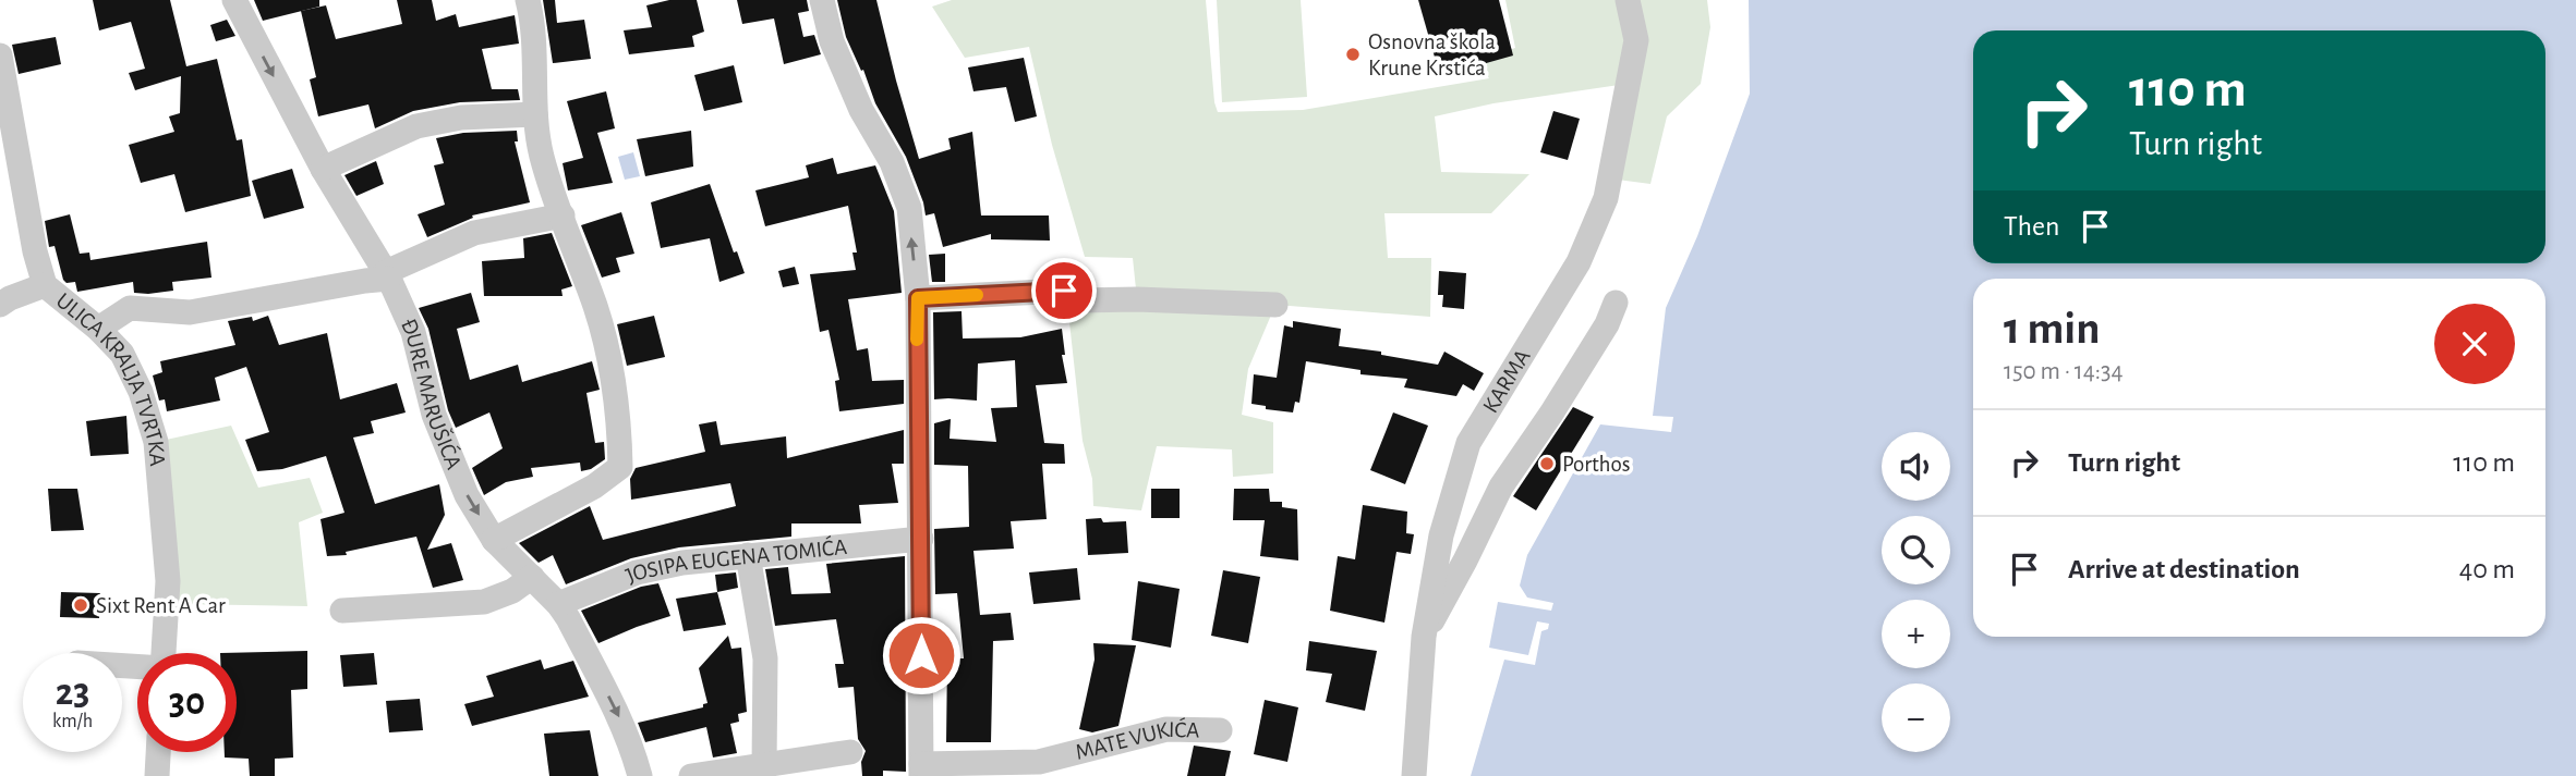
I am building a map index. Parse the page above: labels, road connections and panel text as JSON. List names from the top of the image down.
{
  "streets": {
    "street": [
      "KARMA",
      "ULICA KRALJA TVRTKA",
      "ĐURE MARUŠIĆA",
      "JOSIPA EUGENA TOMIĆA",
      "MATE VUKIĆA"
    ]
  },
  "crossings": [
    ["ĐURE MARUŠIĆA", "JOSIPA EUGENA TOMIĆA"]
  ],
  "places": ["Osnovna škola Krune Krstića", "Porthos", "Sixt Rent A Car"],
  "page": {
    "turn": ["110 m", "Turn right"],
    "then": "Then",
    "heading": ["1 min", "150 m · 14:34"],
    "list": [
      {
        "name": "Turn right",
        "value": "110 m"
      },
      {
        "name": "Arrive at destination",
        "value": "40 m"
      }
    ],
    "map_buttons": ["+", "−"],
    "speed": "23 km/h",
    "limit": "30"
  }
}
